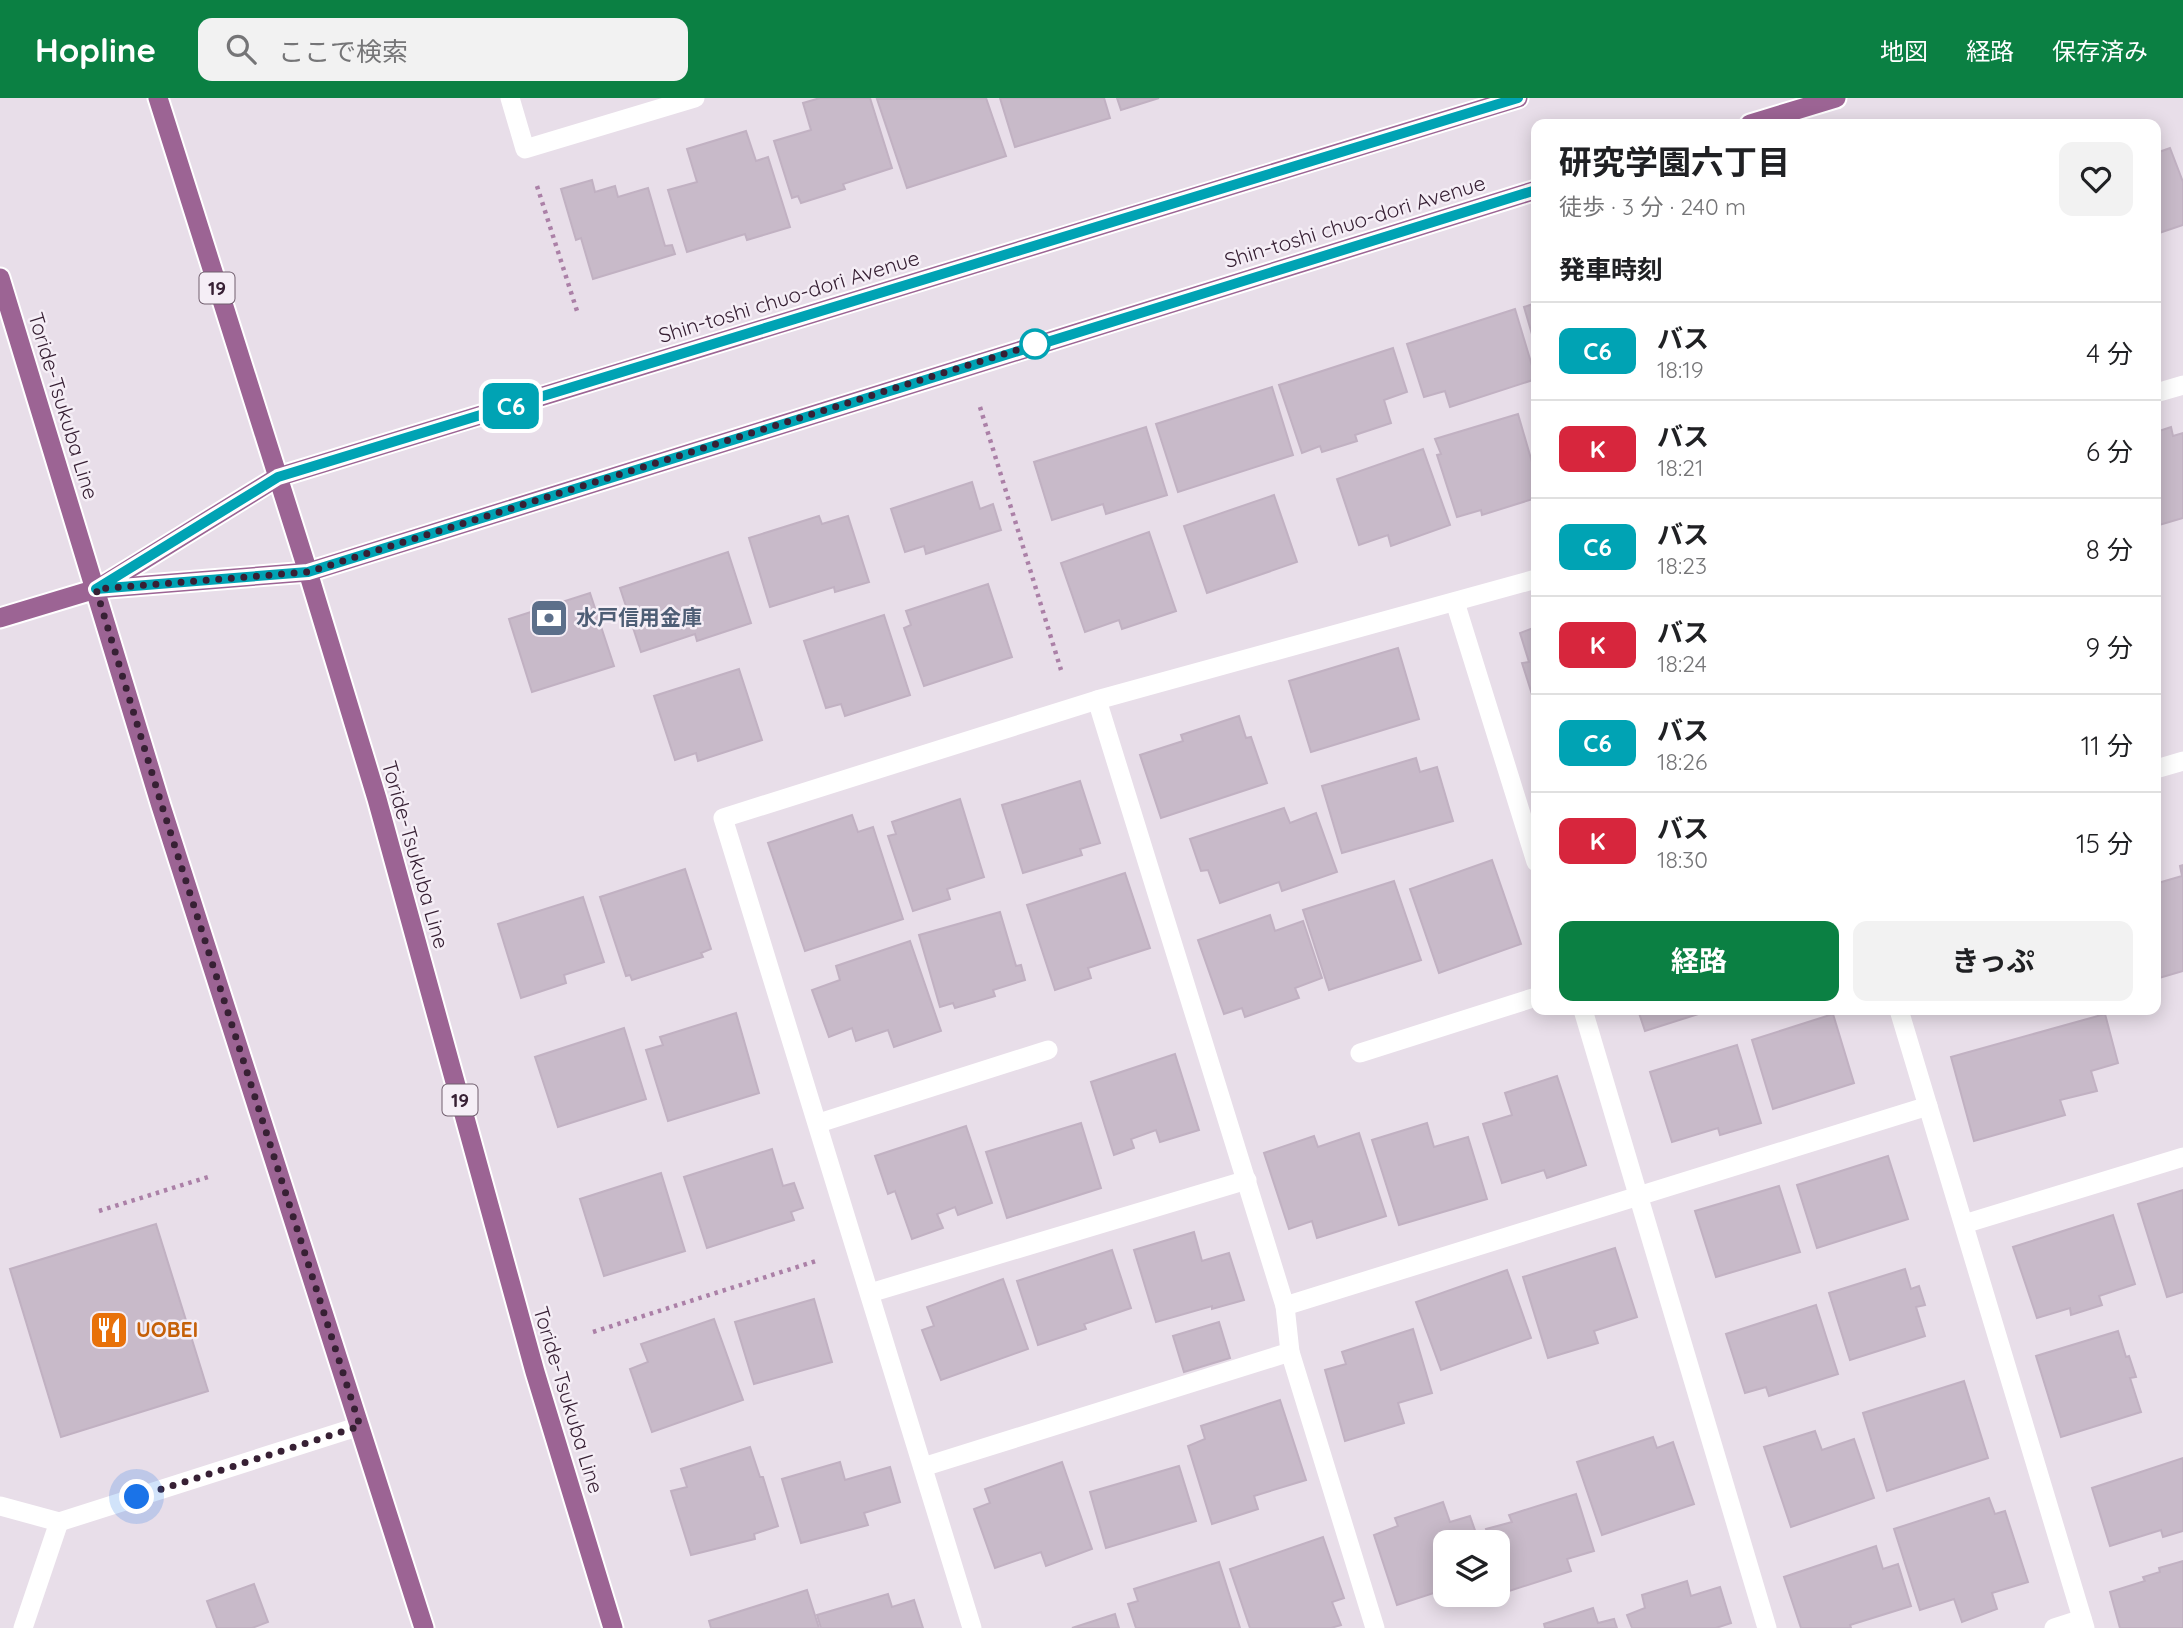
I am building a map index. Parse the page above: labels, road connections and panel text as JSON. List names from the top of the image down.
{
  "streets": {
    "main road": ["Shin-toshi chuo-dori Avenue", "19", "Toride-Tsukuba Line"]
  },
  "crossings": [
    ["Shin-toshi chuo-dori Avenue", "Toride-Tsukuba Line"]
  ],
  "places": {
    "bank": ["水戸信用金庫"],
    "restaurant": ["UOBEI"]
  },
  "lines": ["bus line C6"],
  "page": {
    "header": "Hopline",
    "search": "ここで検索",
    "nav": ["地図", "経路", "保存済み"],
    "on_map": "C6",
    "heading": [
      ["研究学園六丁目", "徒歩 · 3 分 · 240 m"],
      "発車時刻"
    ],
    "list": [
      {
        "mark": "C6",
        "name": "バス",
        "note": "18:19",
        "value": "4 分"
      },
      {
        "mark": "K",
        "name": "バス",
        "note": "18:21",
        "value": "6 分"
      },
      {
        "mark": "C6",
        "name": "バス",
        "note": "18:23",
        "value": "8 分"
      },
      {
        "mark": "K",
        "name": "バス",
        "note": "18:24",
        "value": "9 分"
      },
      {
        "mark": "C6",
        "name": "バス",
        "note": "18:26",
        "value": "11 分"
      },
      {
        "mark": "K",
        "name": "バス",
        "note": "18:30",
        "value": "15 分"
      }
    ],
    "buttons": ["経路", "きっぷ"]
  }
}
